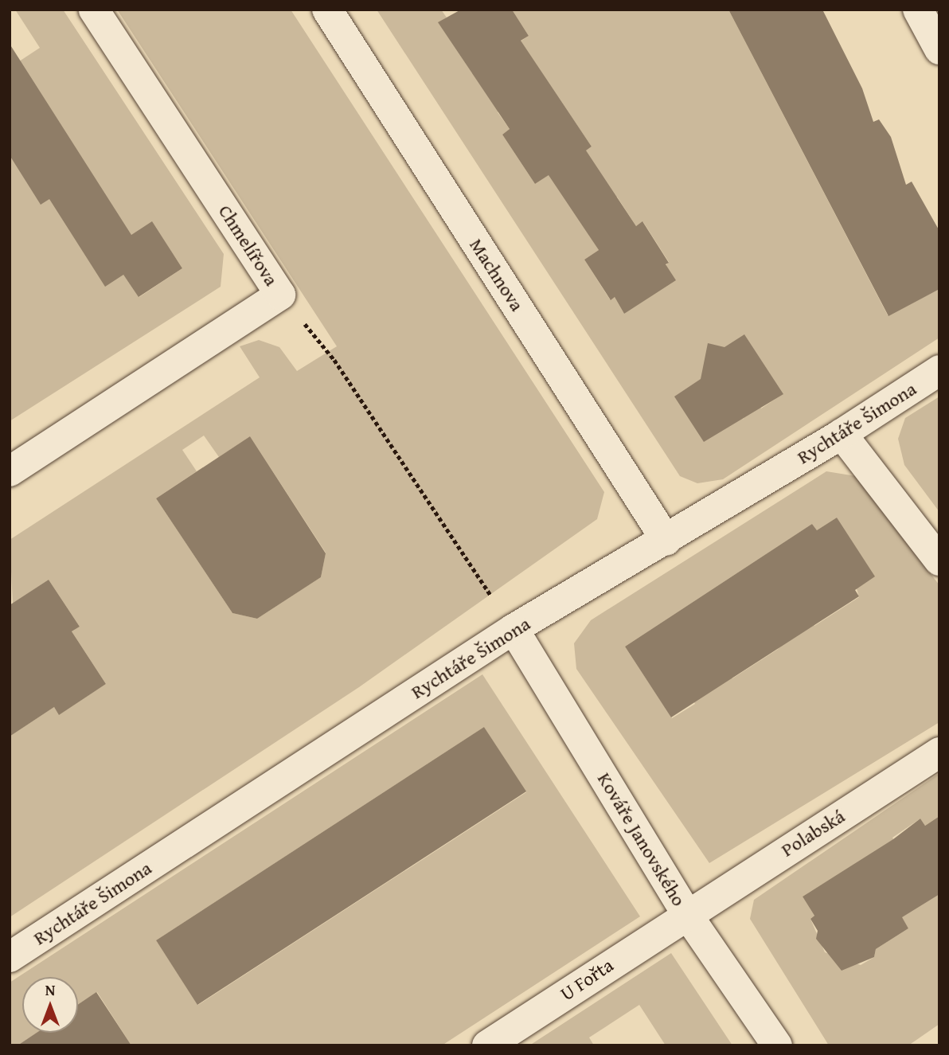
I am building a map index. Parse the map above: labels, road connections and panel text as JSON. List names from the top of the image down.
{
  "streets": {
    "street": [
      "Chmelířova",
      "Machnova",
      "Rychtáře Šimona",
      "Polabská",
      "Kováře Janovského",
      "U Fořta"
    ]
  },
  "crossings": [
    ["Machnova", "Rychtáře Šimona"],
    ["Rychtáře Šimona", "Kováře Janovského"],
    ["Polabská", "Kováře Janovského"],
    ["Polabská", "U Fořta"],
    ["Kováře Janovského", "U Fořta"]
  ],
  "north": "top"
}
